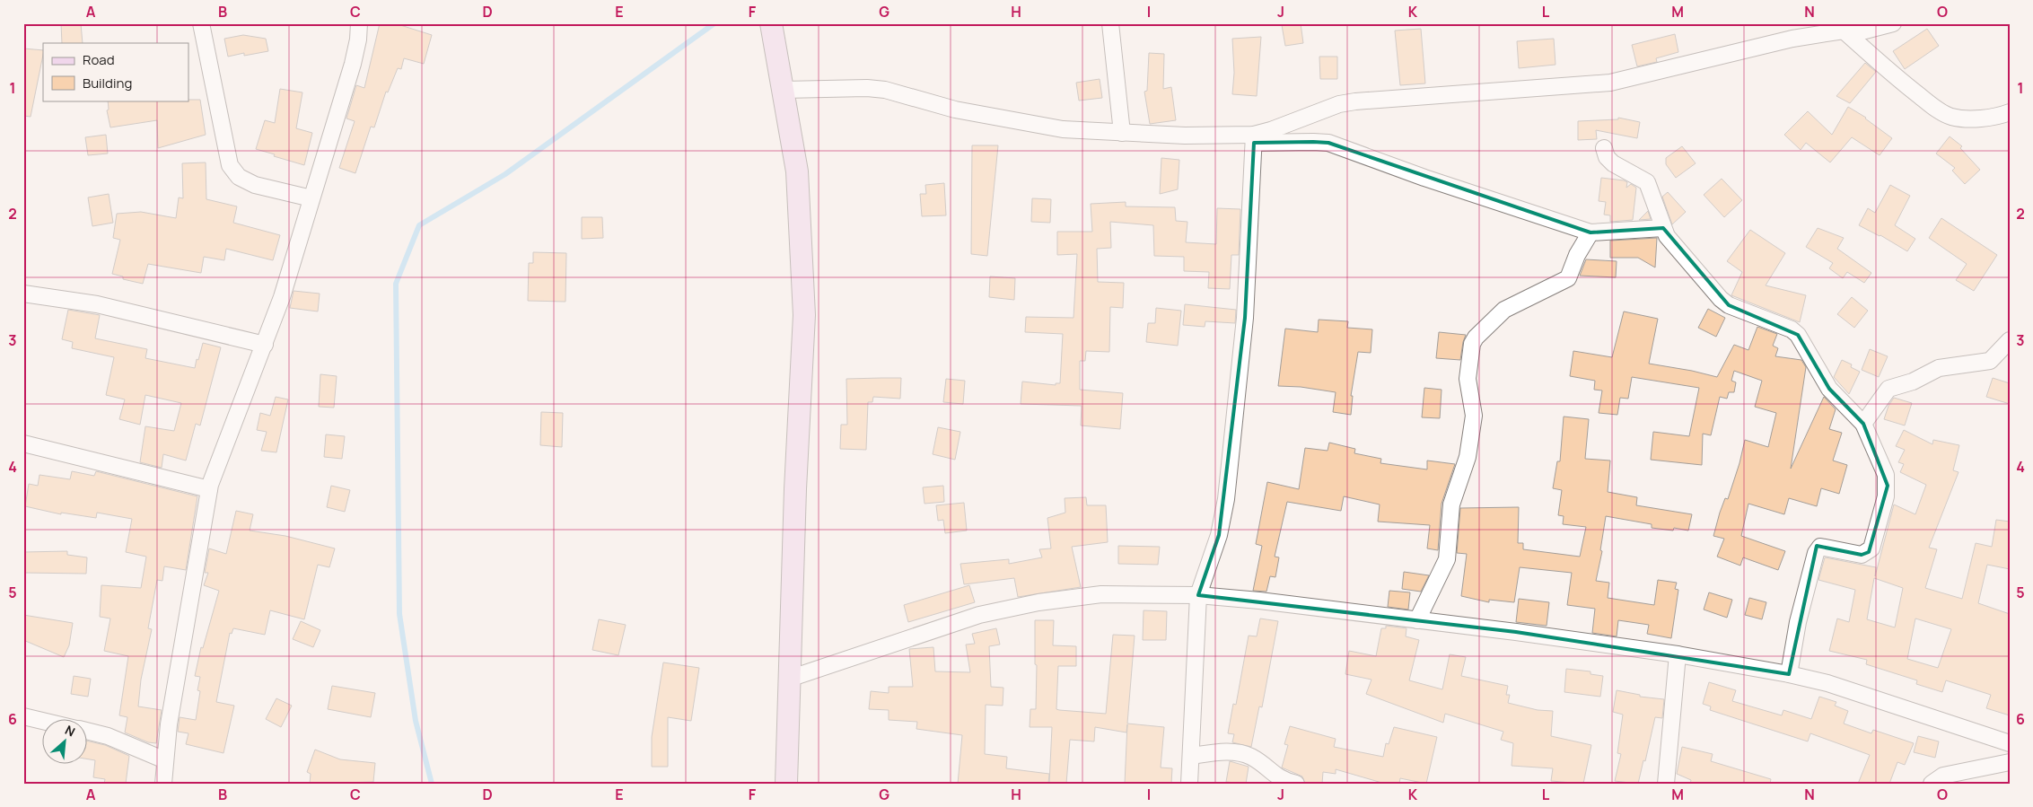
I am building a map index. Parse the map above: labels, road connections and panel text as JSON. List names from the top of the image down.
{
  "legend": ["Road", "Building"],
  "north": "top right",
  "grid": {
    "columns": [
      "A",
      "B",
      "C",
      "D",
      "E",
      "F",
      "G",
      "H",
      "I",
      "J",
      "K",
      "L",
      "M",
      "N",
      "O"
    ],
    "rows": [
      "1",
      "2",
      "3",
      "4",
      "5",
      "6"
    ]
  }
}
